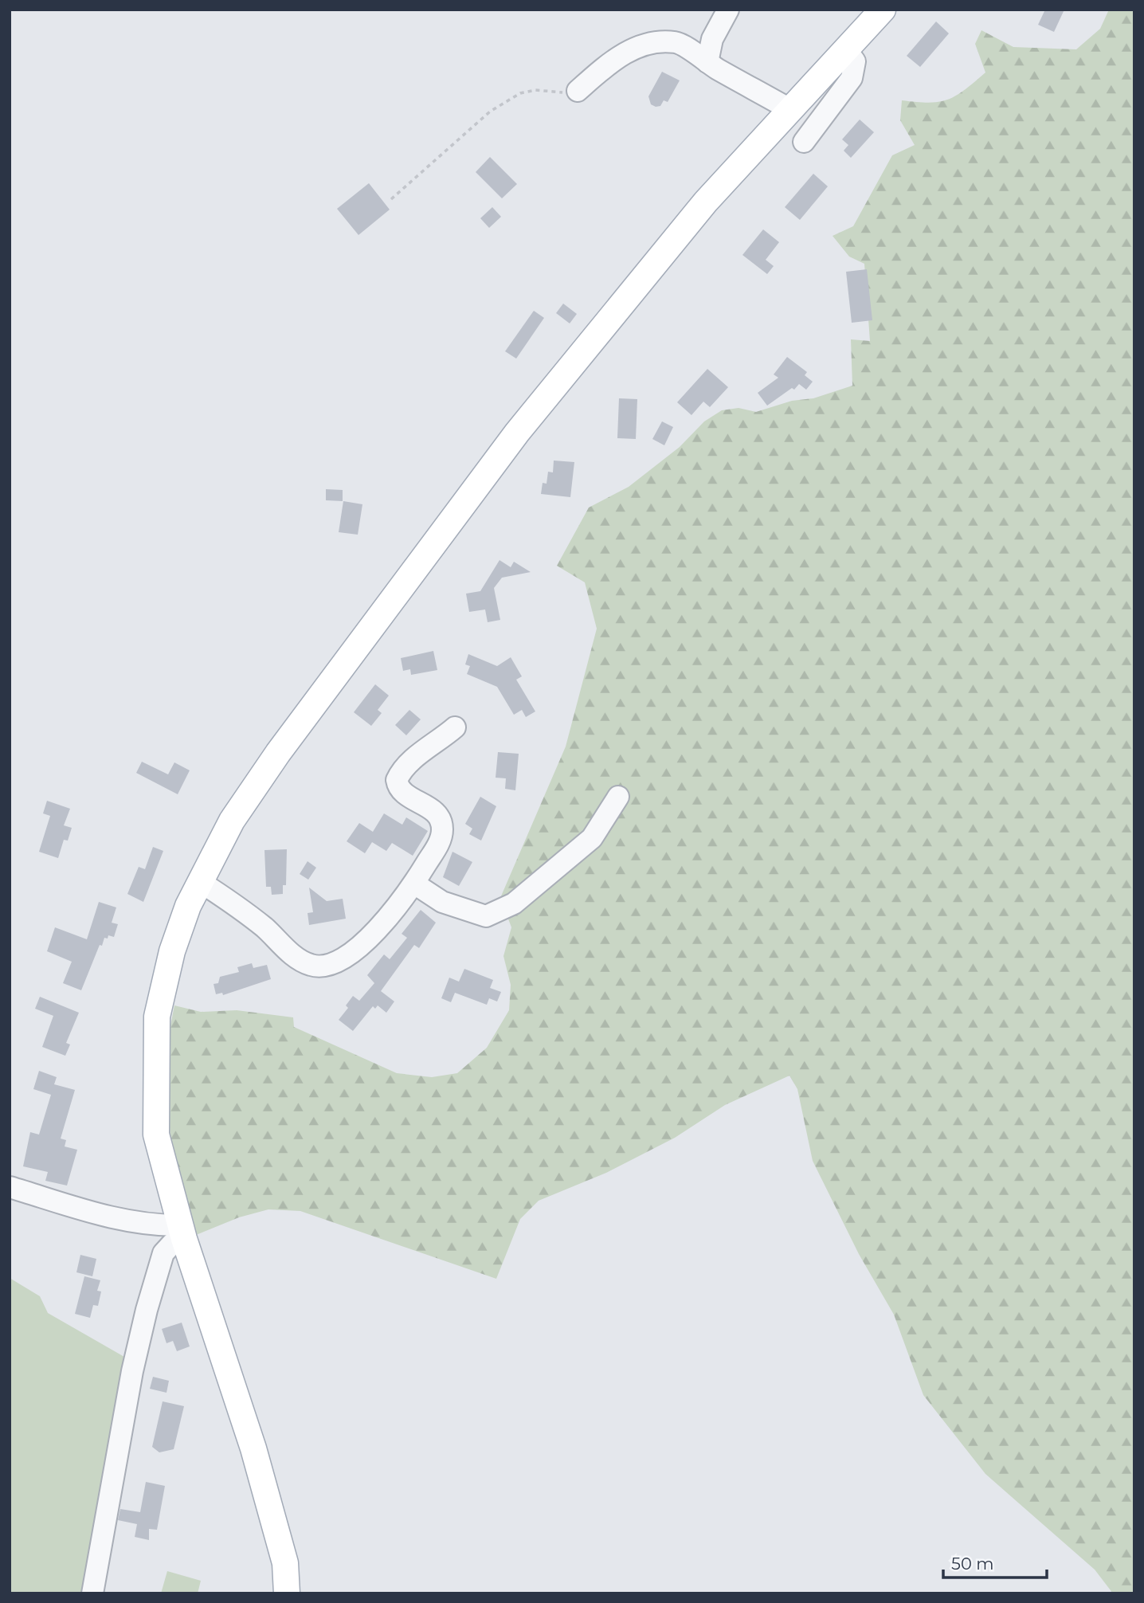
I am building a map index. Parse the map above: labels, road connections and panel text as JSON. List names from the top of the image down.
{
  "scale_bar": "50 m"
}
